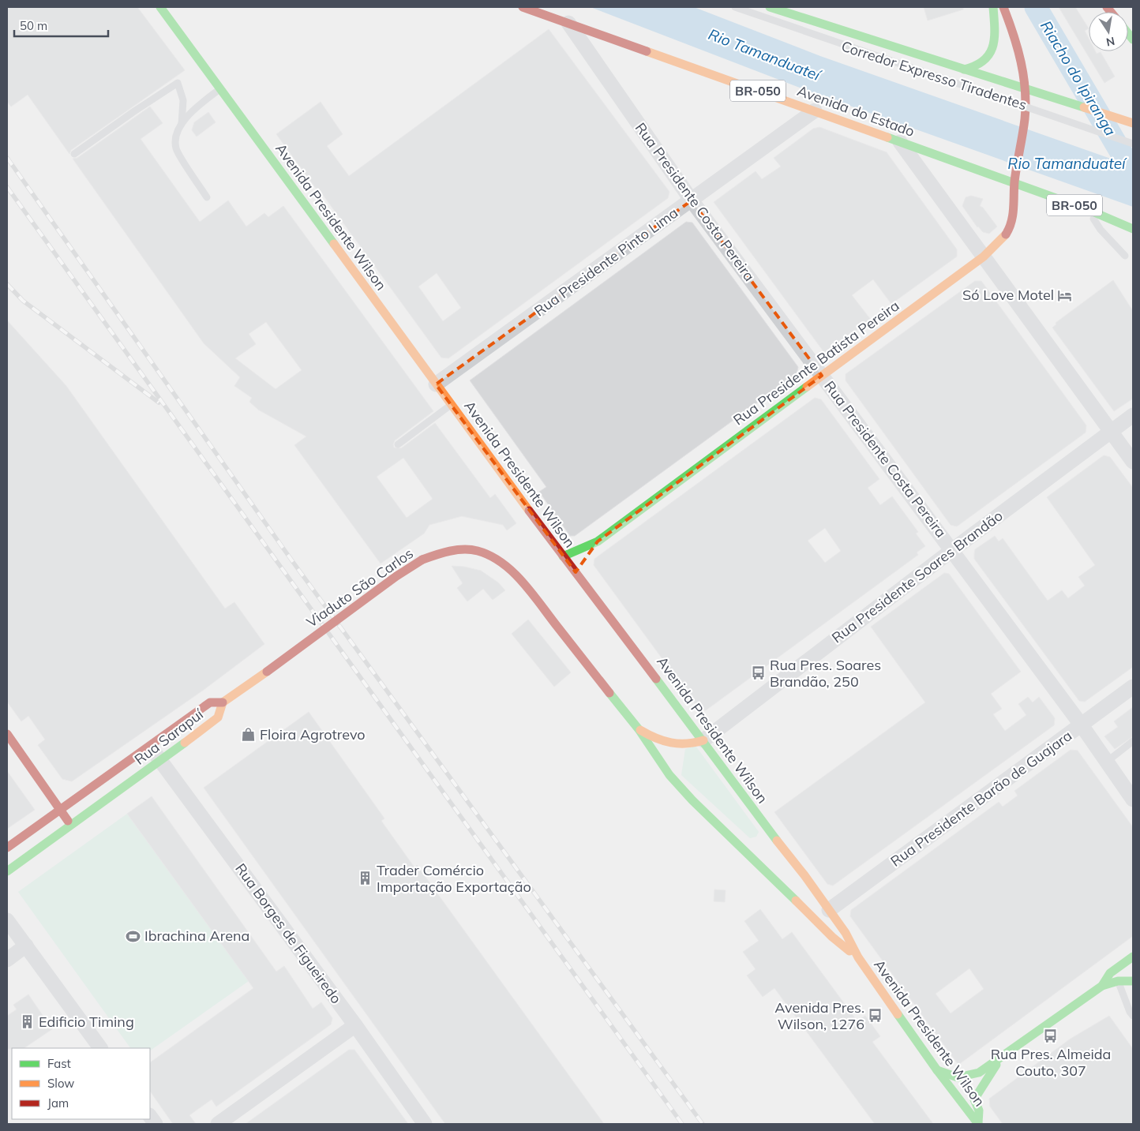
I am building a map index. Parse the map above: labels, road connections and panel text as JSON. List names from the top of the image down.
{
  "streets": {
    "main road": [
      "BR-050",
      "Avenida do Estado",
      "Avenida Presidente Wilson",
      "Rua Presidente Batista Pereira",
      "Viaduto São Carlos",
      "Rua Sarapuí"
    ],
    "street": [
      "Rua Presidente Costa Pereira",
      "Rua Presidente Pinto Lima",
      "Rua Presidente Soares Brandão",
      "Rua Presidente Barão de Guajara",
      "Rua Borges de Figueiredo"
    ],
    "lane": ["Corredor Expresso Tiradentes"]
  },
  "crossings": [
    ["Avenida do Estado", "Rua Presidente Costa Pereira"],
    ["Avenida do Estado", "Rua Presidente Pinto Lima"],
    ["Avenida do Estado", "Rua Presidente Batista Pereira"],
    ["Rua Presidente Costa Pereira", "Rua Presidente Pinto Lima"],
    ["Rua Presidente Costa Pereira", "Rua Presidente Batista Pereira"],
    ["Rua Presidente Costa Pereira", "Rua Presidente Soares Brandão"],
    ["Rua Presidente Costa Pereira", "Rua Presidente Barão de Guajara"],
    ["Avenida Presidente Wilson", "Rua Presidente Pinto Lima"],
    ["Avenida Presidente Wilson", "Rua Presidente Batista Pereira"],
    ["Avenida Presidente Wilson", "Rua Presidente Soares Brandão"],
    ["Avenida Presidente Wilson", "Viaduto São Carlos"],
    ["Avenida Presidente Wilson", "Rua Presidente Barão de Guajara"],
    ["Viaduto São Carlos", "Rua Sarapuí"],
    ["Rua Sarapuí", "Rua Borges de Figueiredo"]
  ],
  "water": ["Rio Tamanduateí", "Riacho do Ipiranga"],
  "places": {
    "hotel": ["Só Love Motel"],
    "bus stop": ["Rua Pres. Soares Brandão, 250", "Avenida Pres. Wilson, 1276", "Rua Pres. Almeida Couto, 307"],
    "shop": ["Floira Agrotrevo"],
    "building": ["Trader Comércio Importação Exportação", "Edificio Timing"],
    "sports": ["Ibrachina Arena"]
  },
  "legend": ["Fast", "Slow", "Jam"],
  "scale_bar": "50 m",
  "north": "bottom"
}
